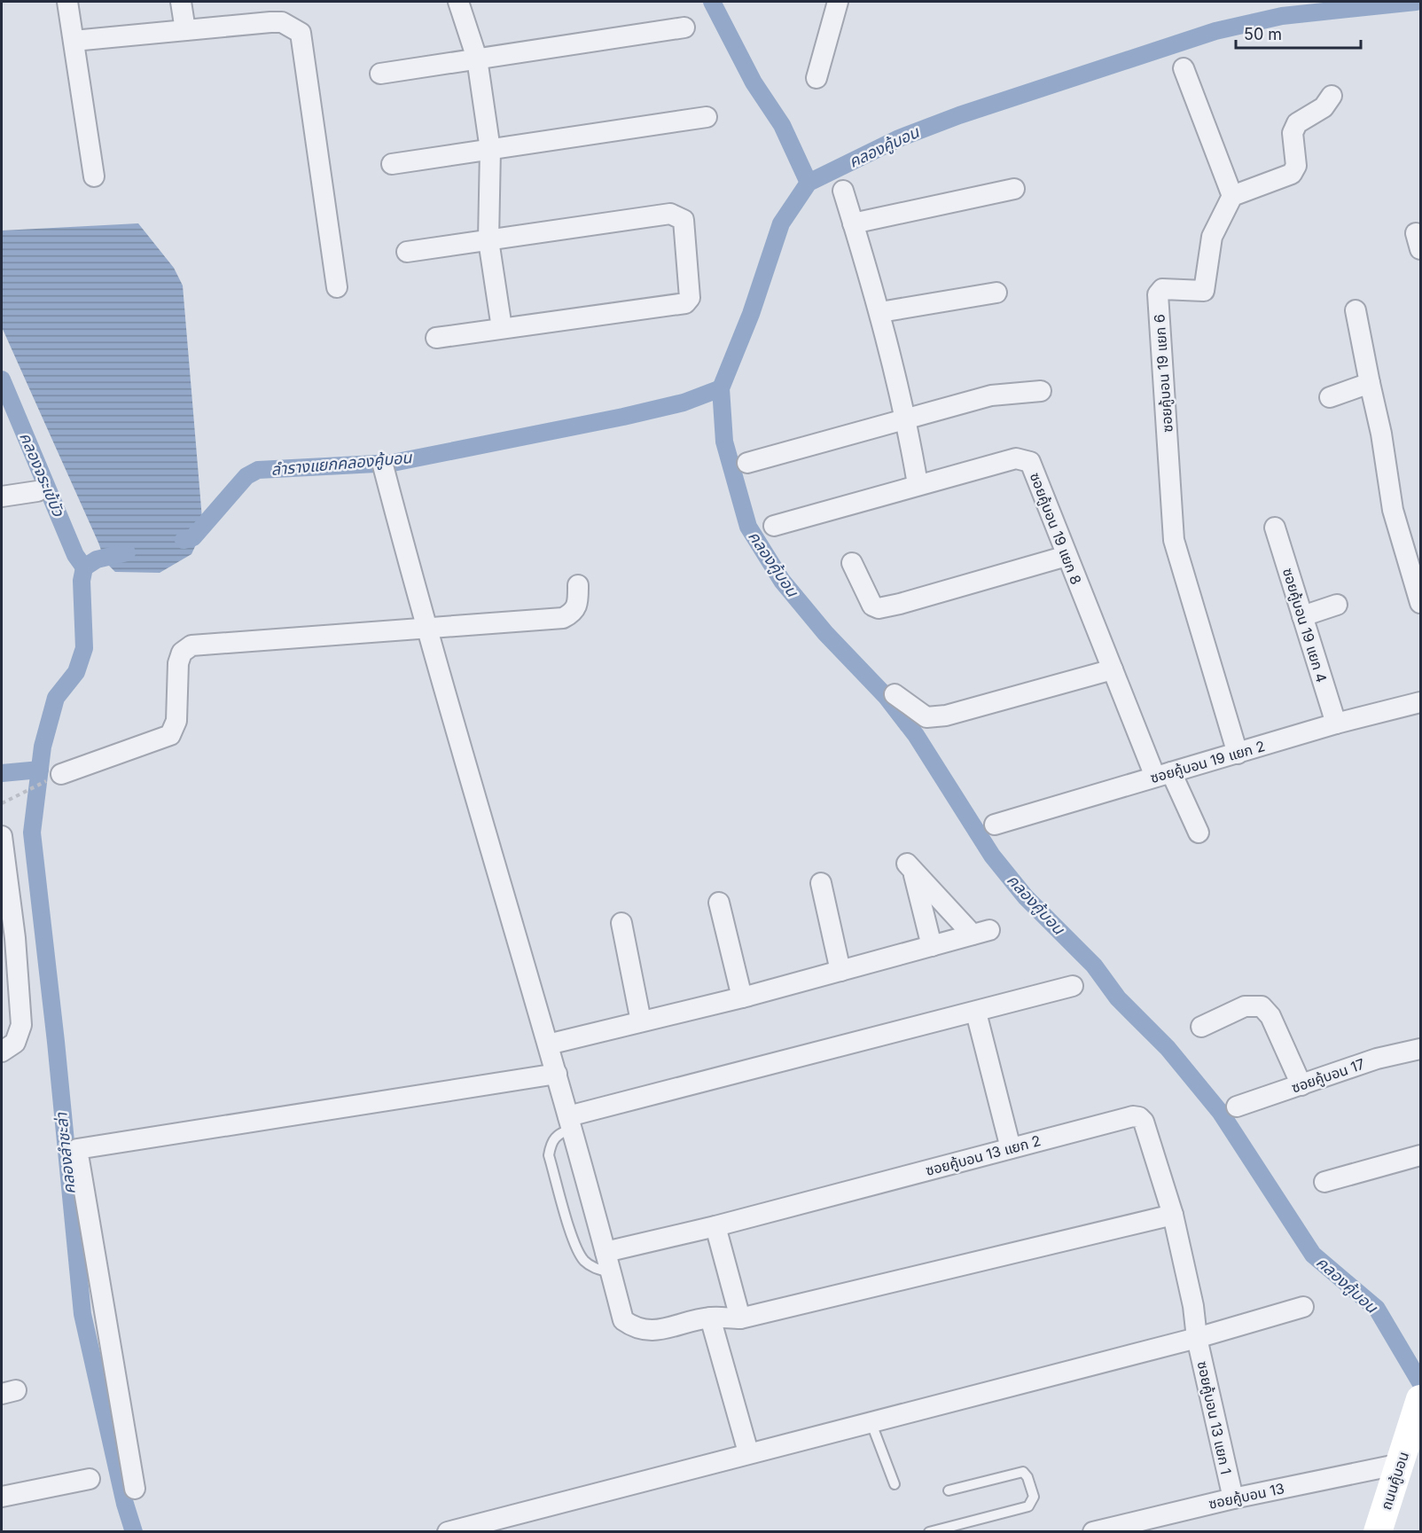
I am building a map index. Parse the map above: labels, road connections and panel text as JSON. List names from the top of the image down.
{
  "streets": {
    "main road": ["ถนนคู้บอน"],
    "street": [
      "ซอยคู้บอน 19 แยก 6",
      "ซอยคู้บอน 19 แยก 8",
      "ซอยคู้บอน 19 แยก 4",
      "ซอยคู้บอน 19 แยก 2",
      "ซอยคู้บอน 17",
      "ซอยคู้บอน 13 แยก 2",
      "ซอยคู้บอน 13 แยก 1",
      "ซอยคู้บอน 13"
    ]
  },
  "crossings": [
    ["ซอยคู้บอน 19 แยก 6", "ซอยคู้บอน 19 แยก 2"],
    ["ซอยคู้บอน 19 แยก 8", "ซอยคู้บอน 19 แยก 2"],
    ["ซอยคู้บอน 19 แยก 4", "ซอยคู้บอน 19 แยก 2"],
    ["ซอยคู้บอน 13 แยก 2", "ซอยคู้บอน 13 แยก 1"],
    ["ซอยคู้บอน 13 แยก 1", "ซอยคู้บอน 13"],
    ["ถนนคู้บอน", "ซอยคู้บอน 13"]
  ],
  "water": [
    "คลองคู้บอน",
    "ลำรางแยกคลองคู้บอน",
    "คลองจระเข้บัว",
    "คลองลำชะล่า"
  ],
  "scale_bar": "50 m"
}
